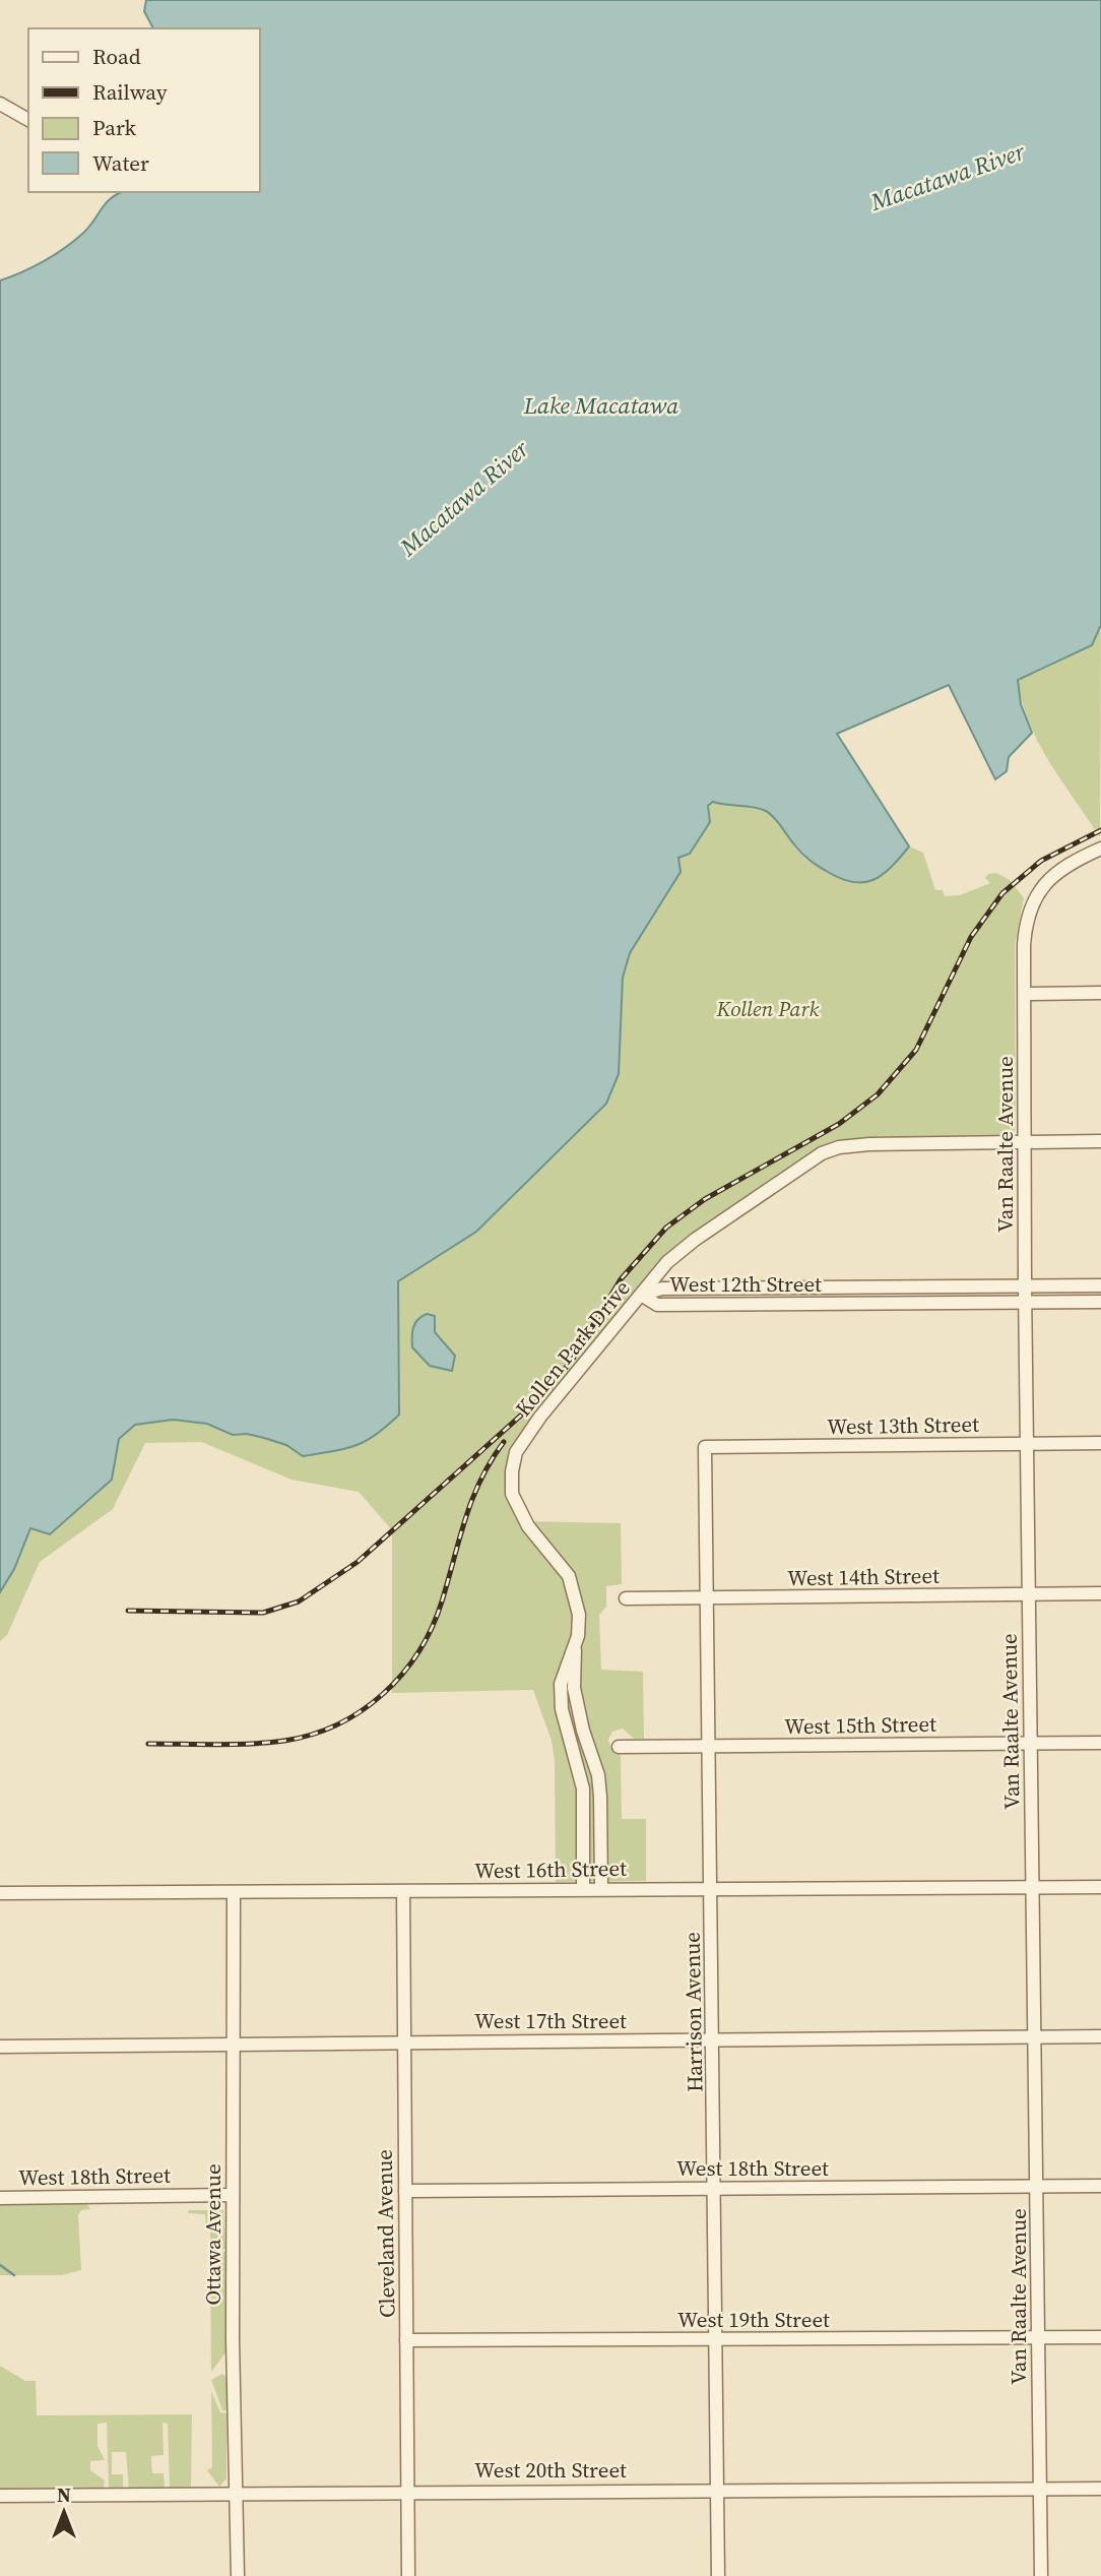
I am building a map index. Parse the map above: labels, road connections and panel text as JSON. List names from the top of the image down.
{
  "streets": {
    "street": [
      "Van Raalte Avenue",
      "West 12th Street",
      "Kollen Park Drive",
      "West 13th Street",
      "West 14th Street",
      "West 15th Street",
      "West 16th Street",
      "Harrison Avenue",
      "West 17th Street",
      "West 18th Street",
      "Cleveland Avenue",
      "Ottawa Avenue",
      "West 19th Street",
      "West 20th Street"
    ]
  },
  "crossings": [
    ["Van Raalte Avenue", "West 12th Street"],
    ["Van Raalte Avenue", "Kollen Park Drive"],
    ["Van Raalte Avenue", "West 13th Street"],
    ["Van Raalte Avenue", "West 14th Street"],
    ["Van Raalte Avenue", "West 15th Street"],
    ["Van Raalte Avenue", "West 16th Street"],
    ["Van Raalte Avenue", "West 17th Street"],
    ["Van Raalte Avenue", "West 18th Street"],
    ["Van Raalte Avenue", "West 19th Street"],
    ["Van Raalte Avenue", "West 20th Street"],
    ["West 12th Street", "Kollen Park Drive"],
    ["Kollen Park Drive", "West 16th Street"],
    ["West 13th Street", "Harrison Avenue"],
    ["West 14th Street", "Harrison Avenue"],
    ["West 15th Street", "Harrison Avenue"],
    ["West 16th Street", "Harrison Avenue"],
    ["West 16th Street", "Cleveland Avenue"],
    ["West 16th Street", "Ottawa Avenue"],
    ["Harrison Avenue", "West 17th Street"],
    ["Harrison Avenue", "West 18th Street"],
    ["Harrison Avenue", "West 19th Street"],
    ["Harrison Avenue", "West 20th Street"],
    ["West 17th Street", "Cleveland Avenue"],
    ["West 17th Street", "Ottawa Avenue"],
    ["West 18th Street", "Cleveland Avenue"],
    ["West 18th Street", "Ottawa Avenue"],
    ["Cleveland Avenue", "West 19th Street"],
    ["Cleveland Avenue", "West 20th Street"],
    ["Ottawa Avenue", "West 20th Street"]
  ],
  "water": ["Macatawa River", "Lake Macatawa"],
  "parks": ["Kollen Park"],
  "legend": [
    "Road",
    "Railway",
    "Park",
    "Water"
  ],
  "north": "top"
}
